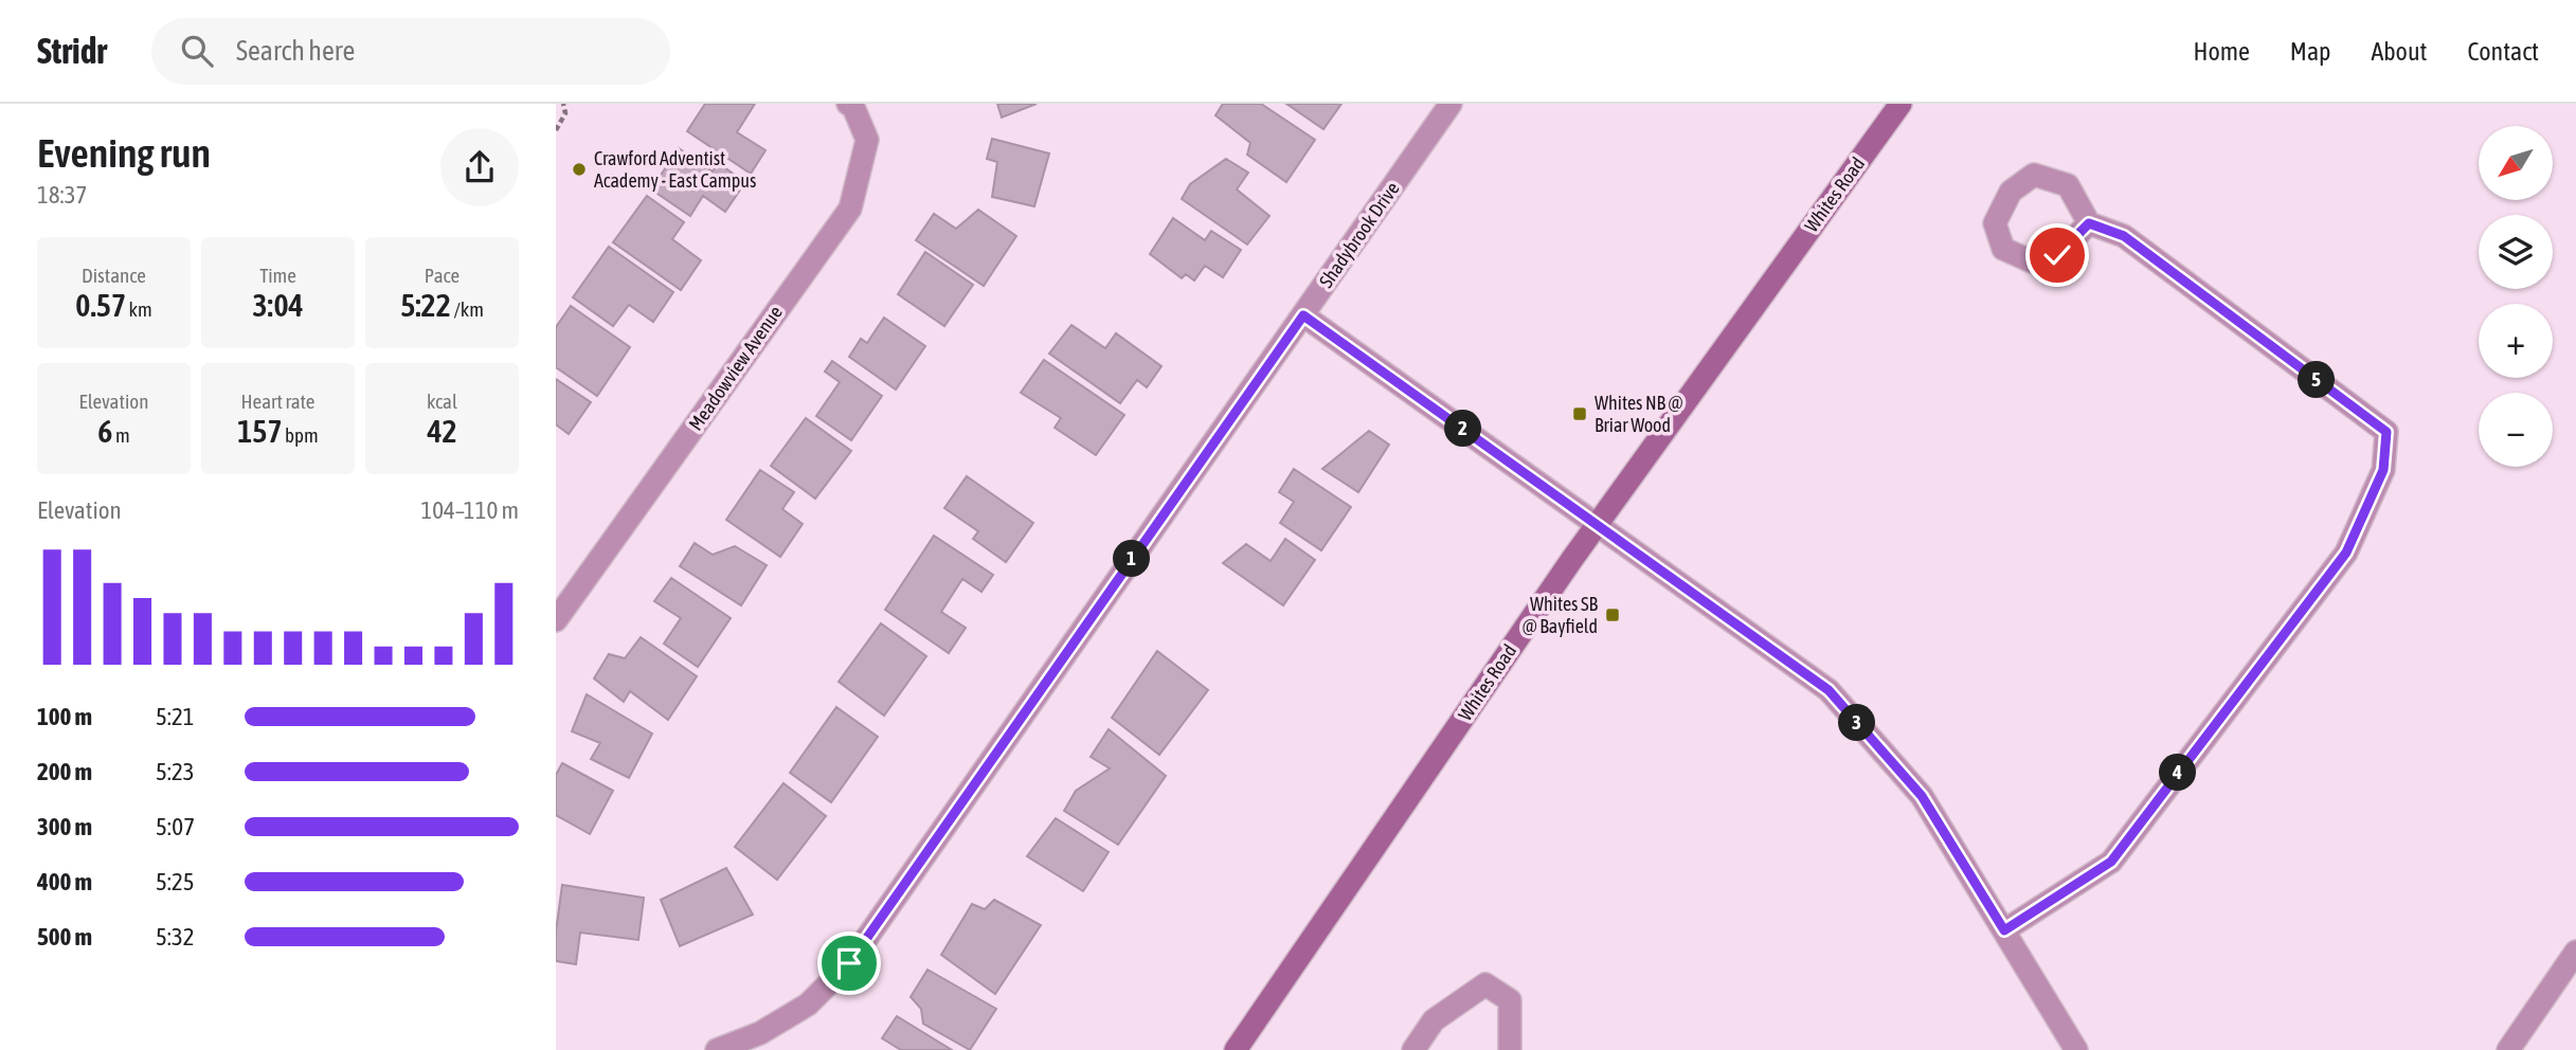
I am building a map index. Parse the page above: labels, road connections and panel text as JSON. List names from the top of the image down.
{
  "streets": {
    "main road": ["Whites Road"],
    "street": ["Shadybrook Drive", "Meadowview Avenue"]
  },
  "places": {
    "other": ["Crawford Adventist Academy - East Campus"],
    "transit": ["Whites NB @ Briar Wood", "Whites SB @ Bayfield"]
  },
  "north": "bottom left",
  "page": {
    "header": "Stridr",
    "search": "Search here",
    "nav": [
      "Home",
      "Map",
      "About",
      "Contact"
    ],
    "heading": ["Evening run", "18:37"],
    "map_buttons": ["+", "−"],
    "stats": [
      ["Distance", "0.57 km"],
      ["Time", "3:04"],
      ["Pace", "5:22 /km"],
      ["Elevation", "6 m"],
      ["Heart rate", "157 bpm"],
      ["kcal", "42"]
    ],
    "pins": [
      "5",
      "2",
      "1",
      "3",
      "4"
    ],
    "chart": ["Elevation", "104–110 m"],
    "list": [
      {
        "name": "100 m",
        "note": "5:21"
      },
      {
        "name": "200 m",
        "note": "5:23"
      },
      {
        "name": "300 m",
        "note": "5:07"
      },
      {
        "name": "400 m",
        "note": "5:25"
      },
      {
        "name": "500 m",
        "note": "5:32"
      }
    ]
  }
}
